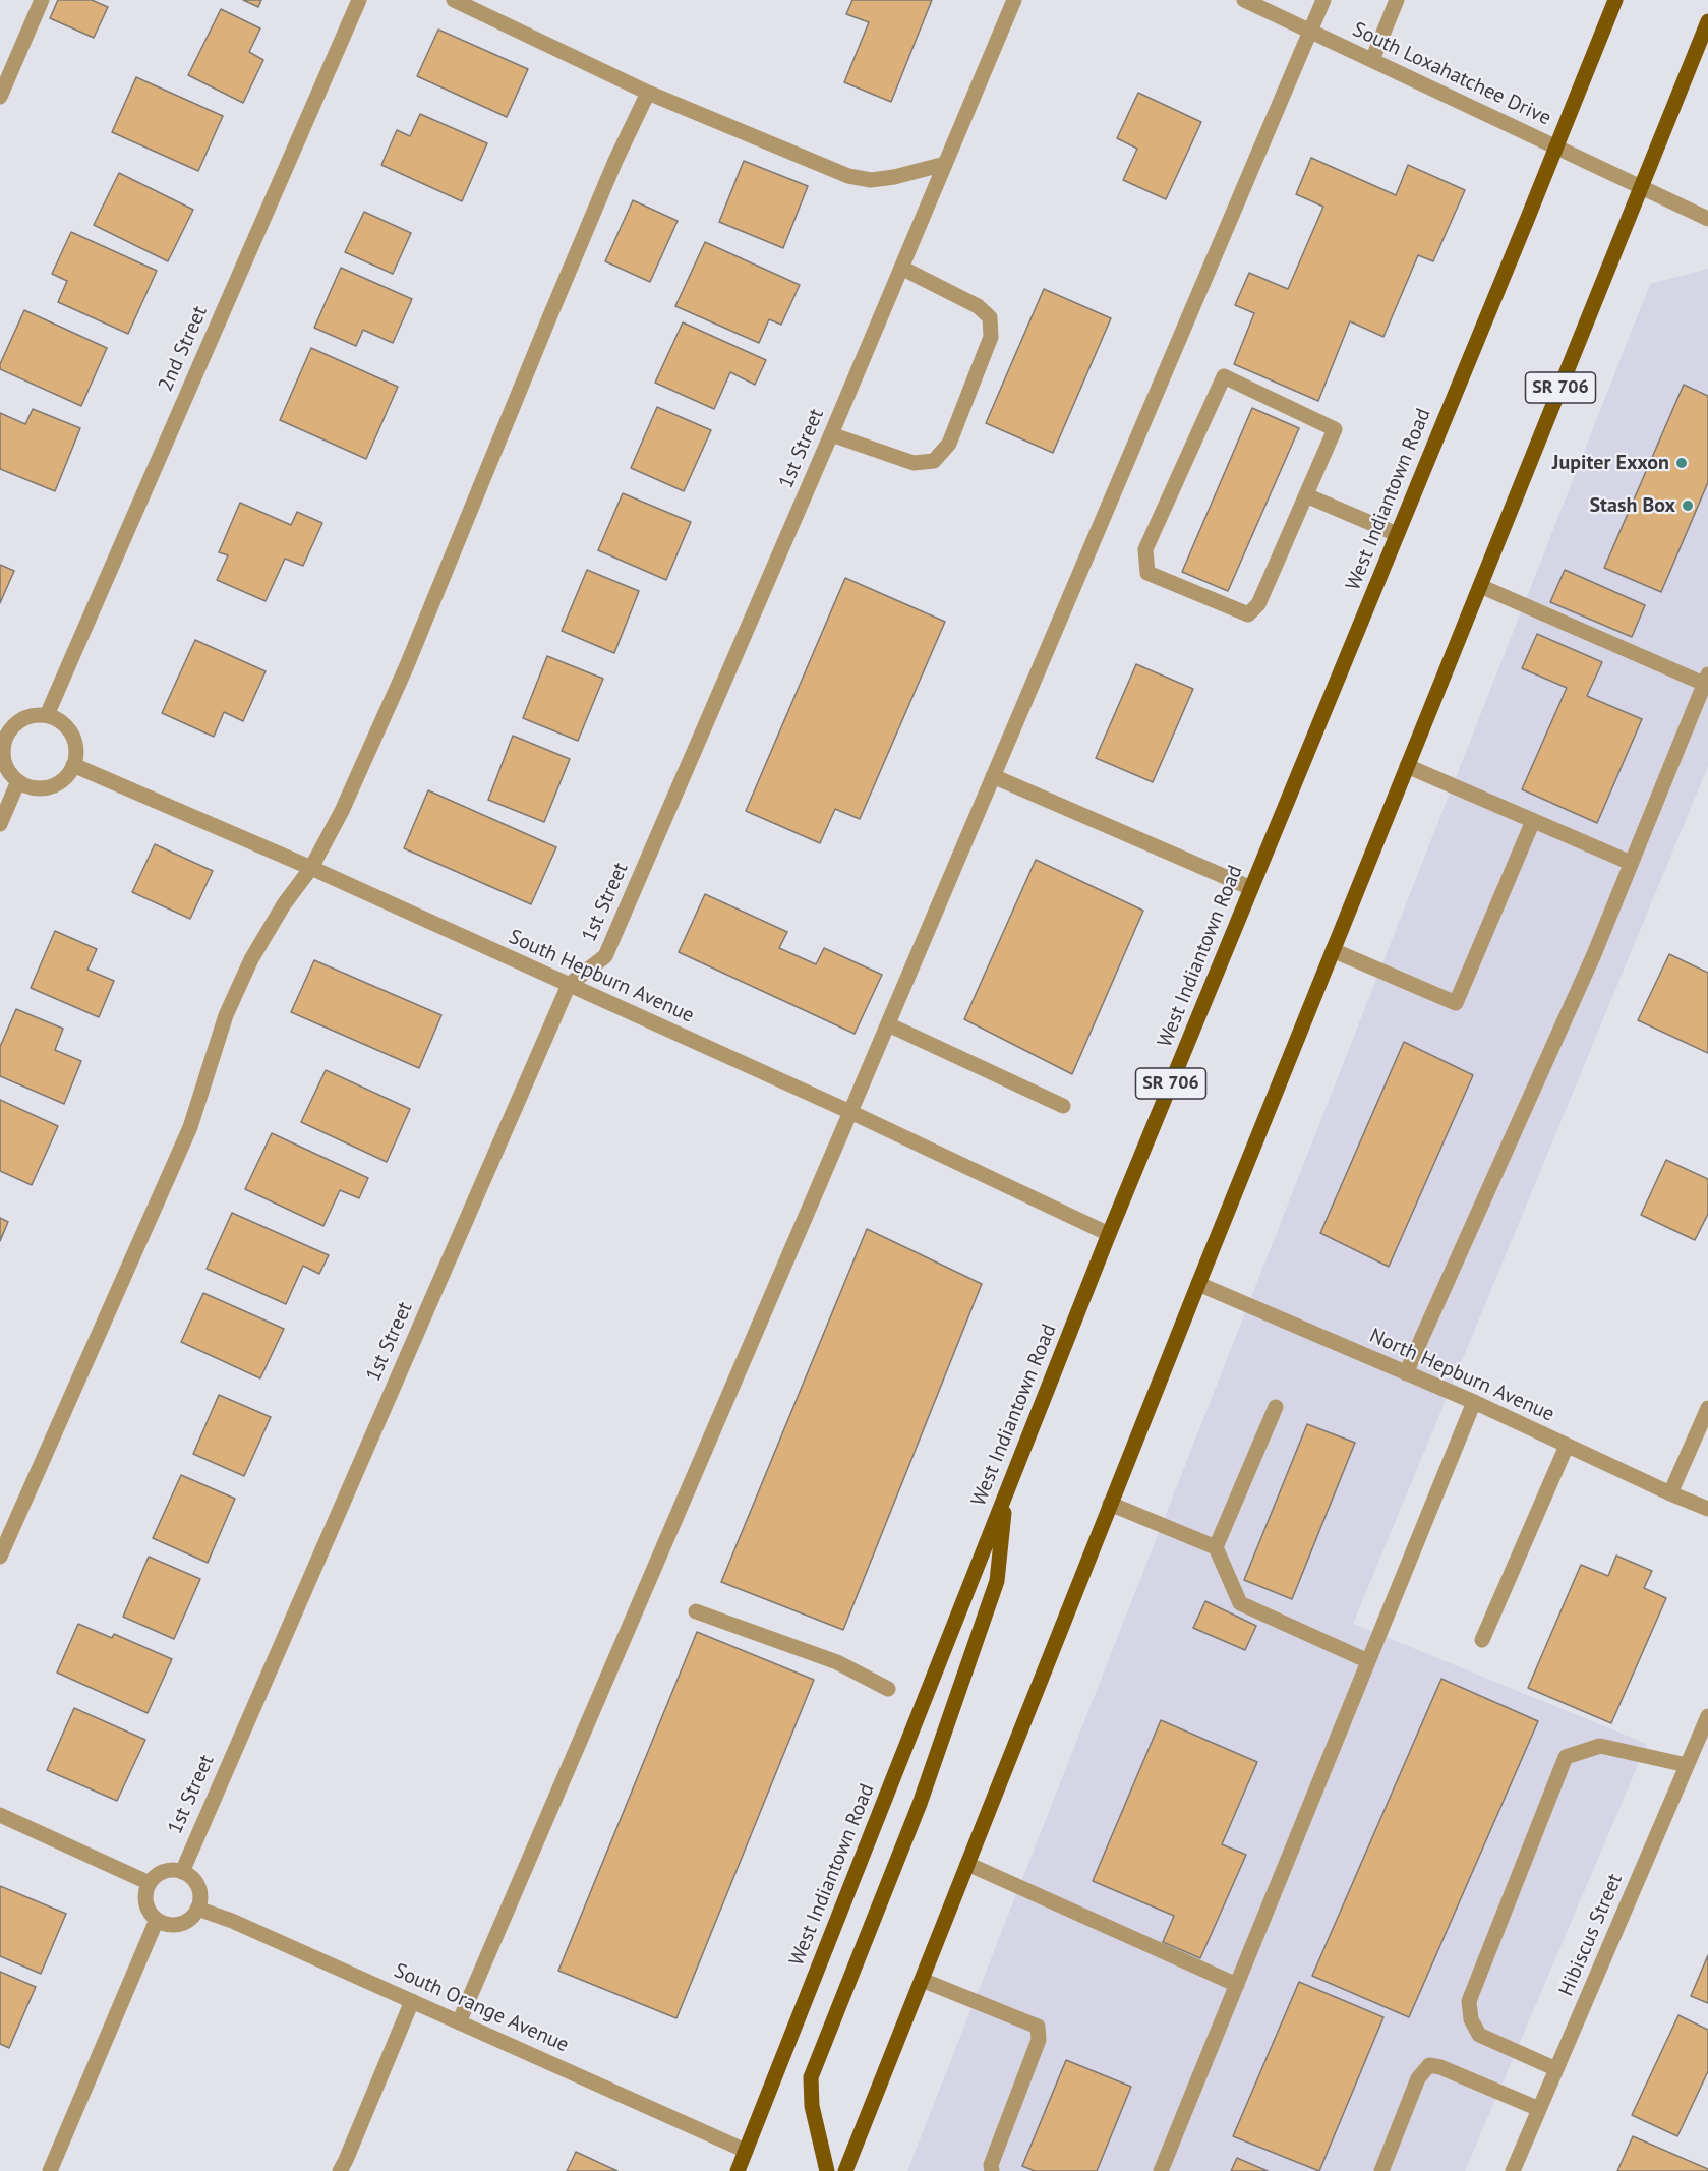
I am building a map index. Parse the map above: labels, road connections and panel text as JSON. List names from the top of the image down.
{
  "streets": {
    "main road": ["SR 706", "West Indiantown Road"],
    "street": [
      "South Loxahatchee Drive",
      "2nd Street",
      "1st Street",
      "South Hepburn Avenue",
      "North Hepburn Avenue",
      "Hibiscus Street",
      "South Orange Avenue"
    ]
  },
  "crossings": [
    ["South Loxahatchee Drive", "SR 706"],
    ["South Loxahatchee Drive", "West Indiantown Road"],
    ["2nd Street", "South Hepburn Avenue"],
    ["SR 706", "North Hepburn Avenue"],
    ["1st Street", "South Hepburn Avenue"],
    ["1st Street", "South Orange Avenue"],
    ["West Indiantown Road", "South Hepburn Avenue"],
    ["West Indiantown Road", "South Orange Avenue"]
  ],
  "places": ["Jupiter Exxon", "Stash Box"]
}
